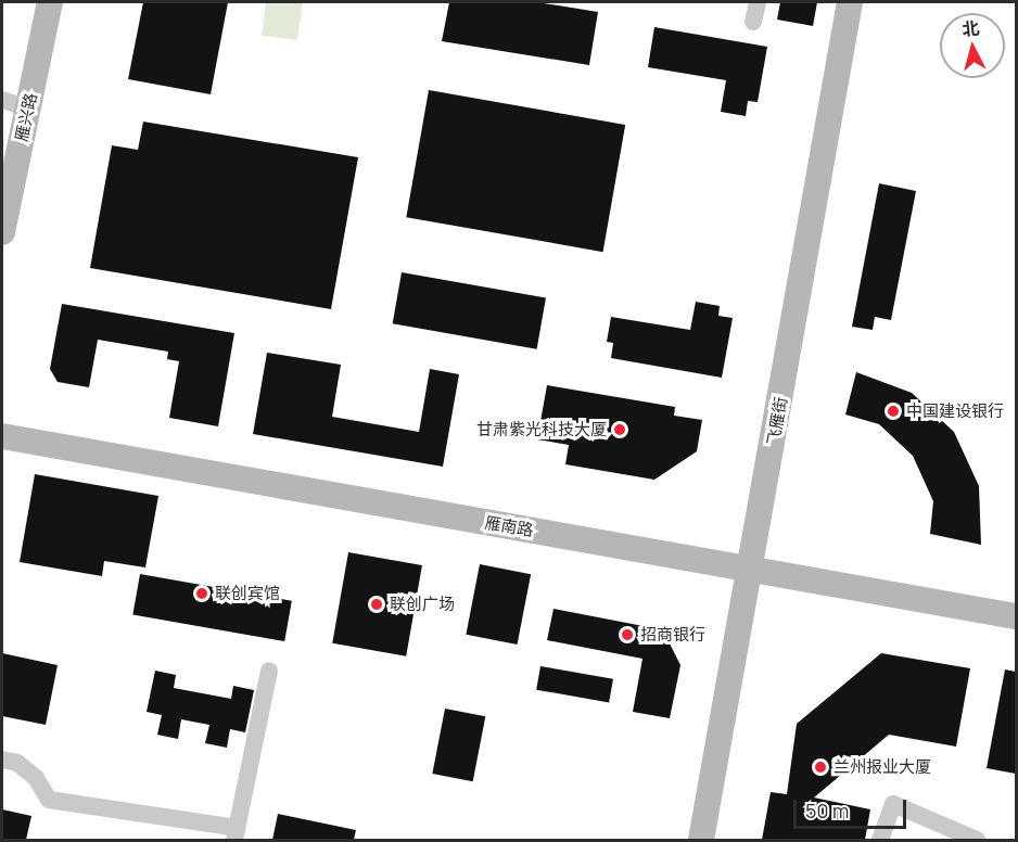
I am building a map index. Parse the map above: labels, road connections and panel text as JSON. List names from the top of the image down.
{
  "streets": {
    "main road": ["雁兴路", "飞雁街", "雁南路"]
  },
  "crossings": [
    ["飞雁街", "雁南路"]
  ],
  "places": [
    "中国建设银行",
    "甘肃紫光科技大厦",
    "联创宾馆",
    "联创广场",
    "招商银行",
    "兰州报业大厦"
  ],
  "scale_bar": "50 m",
  "north": "top"
}
